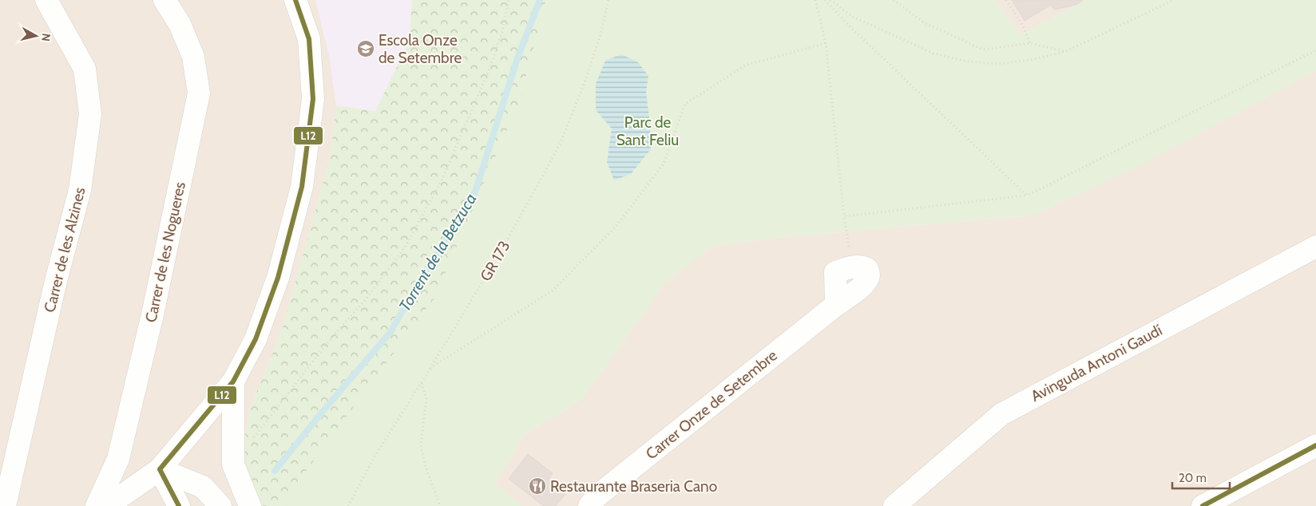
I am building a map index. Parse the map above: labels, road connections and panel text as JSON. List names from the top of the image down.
{
  "streets": {
    "street": [
      "Carrer de les Alzines",
      "Carrer de les Nogueres",
      "Avinguda Antoni Gaudí",
      "Carrer Onze de Setembre"
    ],
    "path": ["GR 173"]
  },
  "water": ["Torrent de la Betzuca"],
  "parks": ["Parc de Sant Feliu"],
  "places": {
    "school or university": ["Escola Onze de Setembre"],
    "restaurant": ["Restaurante Braseria Cano"]
  },
  "lines": ["transit line L12"],
  "scale_bar": "20 m",
  "north": "right"
}
